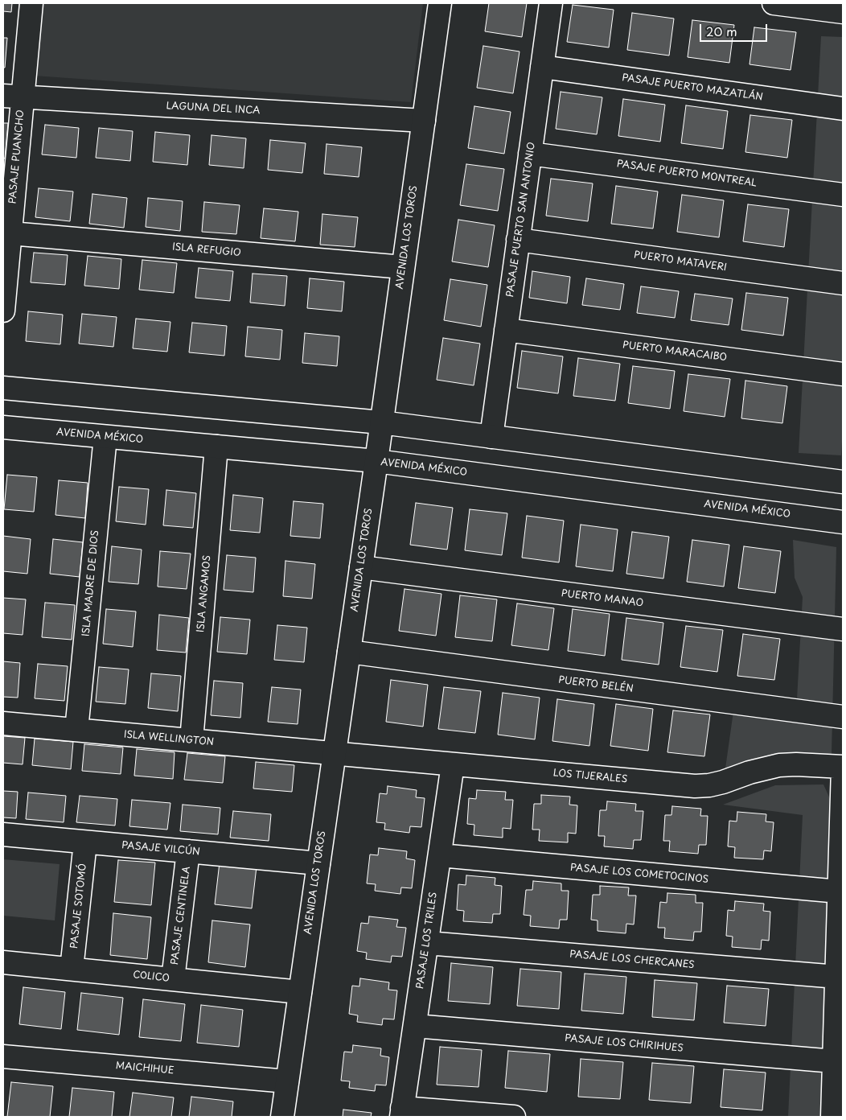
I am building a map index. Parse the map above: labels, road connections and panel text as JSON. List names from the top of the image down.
{
  "streets": {
    "street": [
      "PASAJE PUERTO MAZATLÁN",
      "LAGUNA DEL INCA",
      "PASAJE PUANCHO",
      "PASAJE PUERTO MONTREAL",
      "PASAJE PUERTO SAN ANTONIO",
      "AVENIDA LOS TOROS",
      "ISLA REFUGIO",
      "PUERTO MATAVERI",
      "PUERTO MARACAIBO",
      "AVENIDA MÉXICO",
      "ISLA MADRE DE DIOS",
      "ISLA ANGAMOS",
      "PUERTO MANAO",
      "PUERTO BELÉN",
      "ISLA WELLINGTON",
      "LOS TIJERALES",
      "PASAJE VILCÚN",
      "PASAJE LOS COMETOCINOS",
      "PASAJE SOTOMÓ",
      "PASAJE CENTINELA",
      "PASAJE LOS TRILES",
      "PASAJE LOS CHERCANES",
      "COLICO",
      "PASAJE LOS CHIRIHUES",
      "MAICHIHUE"
    ]
  },
  "crossings": [
    ["PASAJE PUERTO MAZATLÁN", "PASAJE PUERTO SAN ANTONIO"],
    ["LAGUNA DEL INCA", "PASAJE PUANCHO"],
    ["LAGUNA DEL INCA", "AVENIDA LOS TOROS"],
    ["PASAJE PUANCHO", "ISLA REFUGIO"],
    ["PASAJE PUERTO MONTREAL", "PASAJE PUERTO SAN ANTONIO"],
    ["PASAJE PUERTO SAN ANTONIO", "PUERTO MATAVERI"],
    ["PASAJE PUERTO SAN ANTONIO", "PUERTO MARACAIBO"],
    ["AVENIDA LOS TOROS", "ISLA REFUGIO"],
    ["AVENIDA LOS TOROS", "AVENIDA MÉXICO"],
    ["AVENIDA LOS TOROS", "PUERTO MANAO"],
    ["AVENIDA LOS TOROS", "PUERTO BELÉN"],
    ["AVENIDA LOS TOROS", "ISLA WELLINGTON"],
    ["AVENIDA LOS TOROS", "LOS TIJERALES"],
    ["AVENIDA LOS TOROS", "PASAJE VILCÚN"],
    ["AVENIDA LOS TOROS", "COLICO"],
    ["AVENIDA LOS TOROS", "MAICHIHUE"],
    ["AVENIDA MÉXICO", "ISLA MADRE DE DIOS"],
    ["AVENIDA MÉXICO", "ISLA ANGAMOS"],
    ["ISLA MADRE DE DIOS", "ISLA WELLINGTON"],
    ["ISLA ANGAMOS", "ISLA WELLINGTON"],
    ["ISLA WELLINGTON", "LOS TIJERALES"],
    ["LOS TIJERALES", "PASAJE LOS TRILES"],
    ["PASAJE VILCÚN", "PASAJE SOTOMÓ"],
    ["PASAJE VILCÚN", "PASAJE CENTINELA"],
    ["PASAJE LOS COMETOCINOS", "PASAJE LOS TRILES"],
    ["PASAJE SOTOMÓ", "COLICO"],
    ["PASAJE CENTINELA", "COLICO"],
    ["PASAJE LOS TRILES", "PASAJE LOS CHERCANES"],
    ["PASAJE LOS TRILES", "PASAJE LOS CHIRIHUES"]
  ],
  "scale_bar": "20 m"
}
